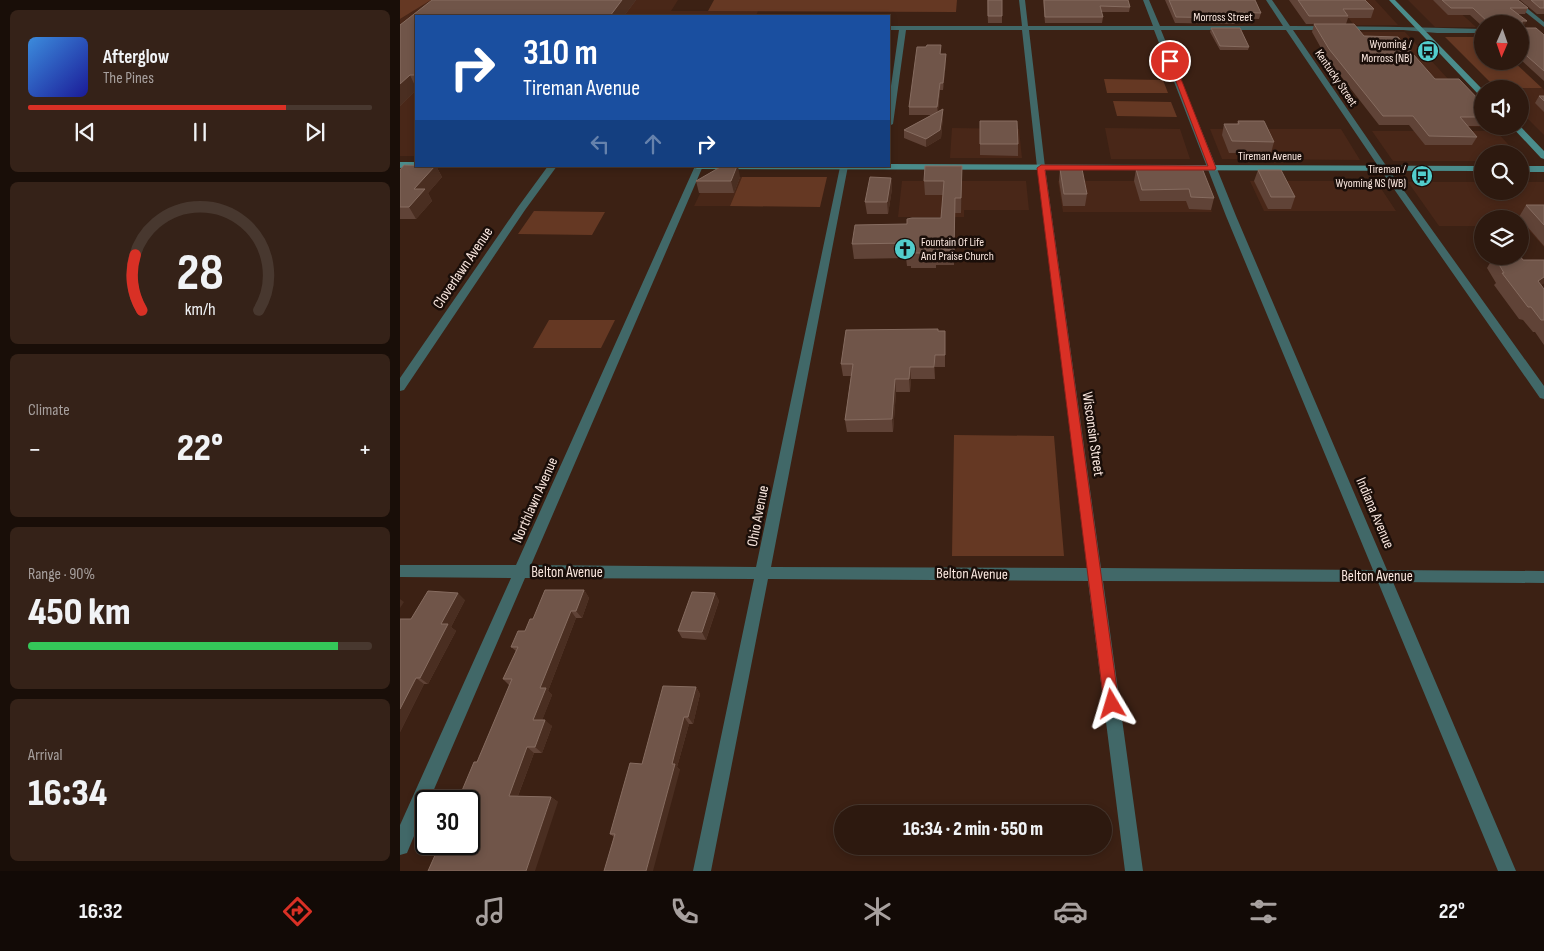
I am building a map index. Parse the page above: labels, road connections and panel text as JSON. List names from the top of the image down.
{
  "streets": {
    "street": [
      "Morross Street",
      "Kentucky Street",
      "Tireman Avenue",
      "Cloverlawn Avenue",
      "Wisconsin Street",
      "Northlawn Avenue",
      "Indiana Avenue",
      "Ohio Avenue",
      "Belton Avenue"
    ]
  },
  "crossings": [
    ["Morross Street", "Kentucky Street"],
    ["Morross Street", "Wisconsin Street"],
    ["Morross Street", "Indiana Avenue"],
    ["Kentucky Street", "Tireman Avenue"],
    ["Tireman Avenue", "Wisconsin Street"],
    ["Tireman Avenue", "Indiana Avenue"],
    ["Tireman Avenue", "Ohio Avenue"],
    ["Wisconsin Street", "Belton Avenue"],
    ["Northlawn Avenue", "Belton Avenue"],
    ["Indiana Avenue", "Belton Avenue"],
    ["Ohio Avenue", "Belton Avenue"]
  ],
  "places": {
    "bus stop": ["Wyoming / Morross (NB)", "Tireman / Wyoming NS (WB)"],
    "church": ["Fountain Of Life And Praise Church"]
  },
  "north": "bottom",
  "page": {
    "turn": ["310 m", "Tireman Avenue"],
    "song": ["Afterglow", "The Pines"],
    "tile": [
      "Climate",
      ["Range · 90%", "450 km"],
      ["Arrival", "16:34"]
    ],
    "heat": ["−", "22°", "+"],
    "limit": "30",
    "trip": "16:34 · 2 min · 550 m",
    "tabs": ["16:32", "22°"],
    "gauge": ["28", "km/h"]
  }
}
